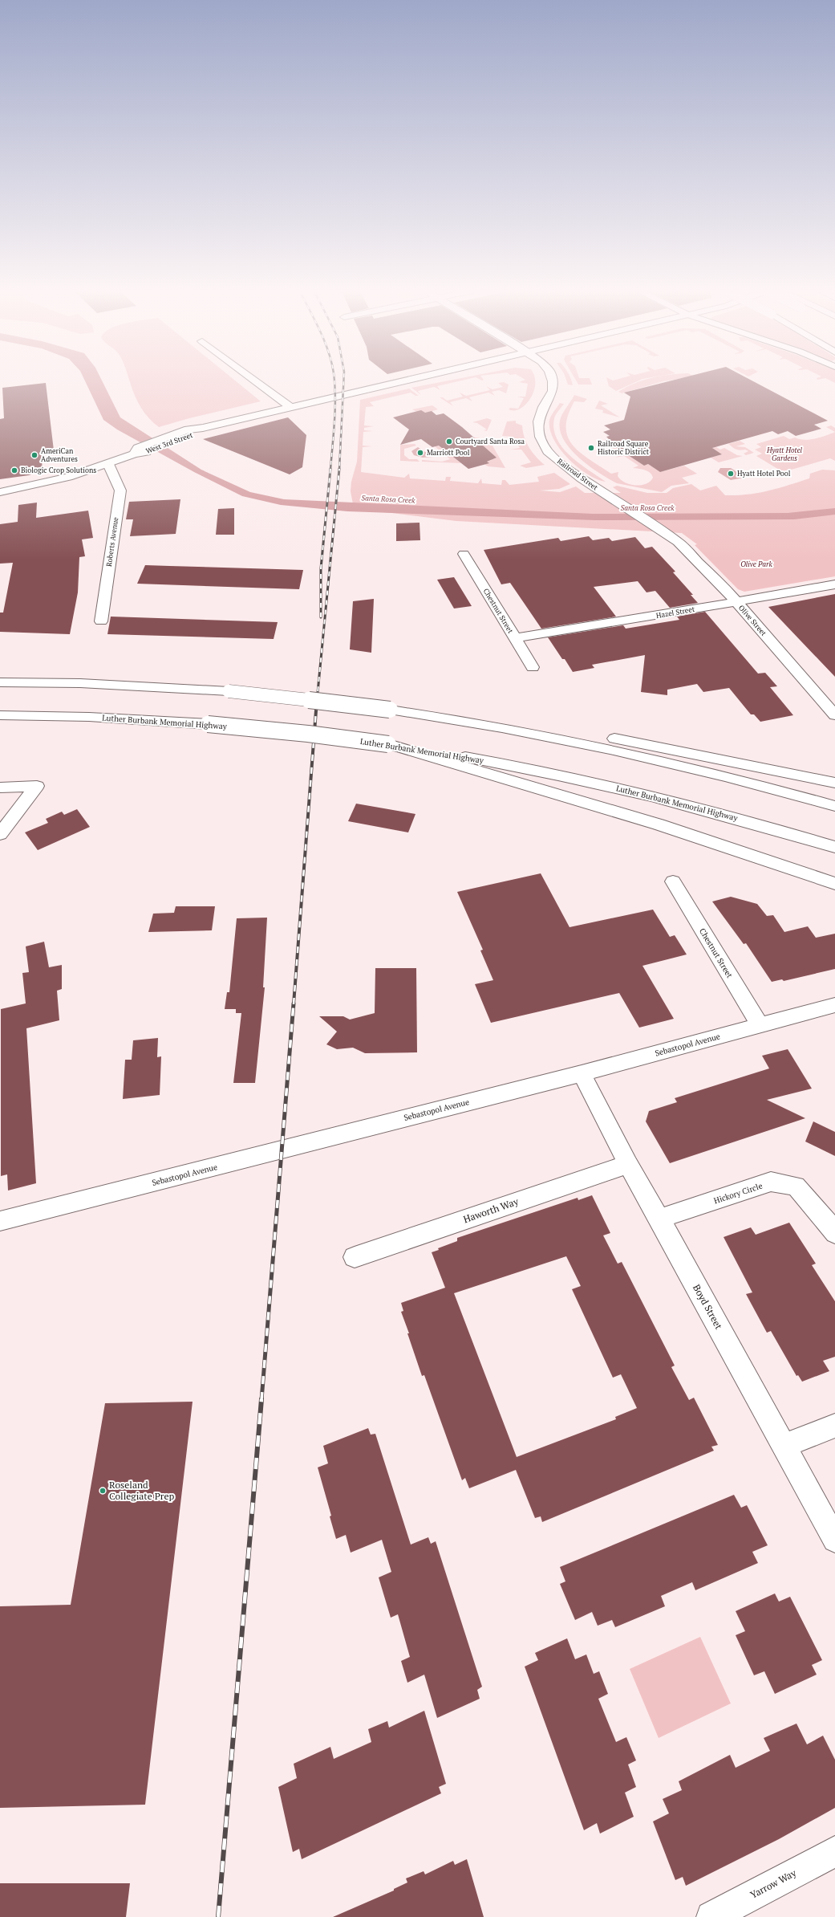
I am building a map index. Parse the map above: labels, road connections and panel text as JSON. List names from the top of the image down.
{
  "streets": {
    "main road": [
      "West 3rd Street",
      "Railroad Street",
      "Roberts Avenue",
      "Chestnut Street",
      "Hazel Street",
      "Olive Street",
      "Luther Burbank Memorial Highway",
      "Sebastopol Avenue",
      "Hickory Circle",
      "Haworth Way",
      "Boyd Street",
      "Yarrow Way"
    ]
  },
  "crossings": [
    ["West 3rd Street", "Roberts Avenue"],
    ["Railroad Street", "Olive Street"],
    ["Chestnut Street", "Hazel Street"],
    ["Chestnut Street", "Sebastopol Avenue"],
    ["Hazel Street", "Olive Street"],
    ["Sebastopol Avenue", "Boyd Street"],
    ["Hickory Circle", "Boyd Street"],
    ["Haworth Way", "Boyd Street"]
  ],
  "water": ["Santa Rosa Creek"],
  "parks": ["Hyatt Hotel Gardens", "Olive Park"],
  "places": [
    "Courtyard Santa Rosa",
    "Railroad Square Historic District",
    "Marriott Pool",
    "AmeriCan Adventures",
    "Biologic Crop Solutions",
    "Hyatt Hotel Pool",
    "Roseland Collegiate Prep"
  ]
}
